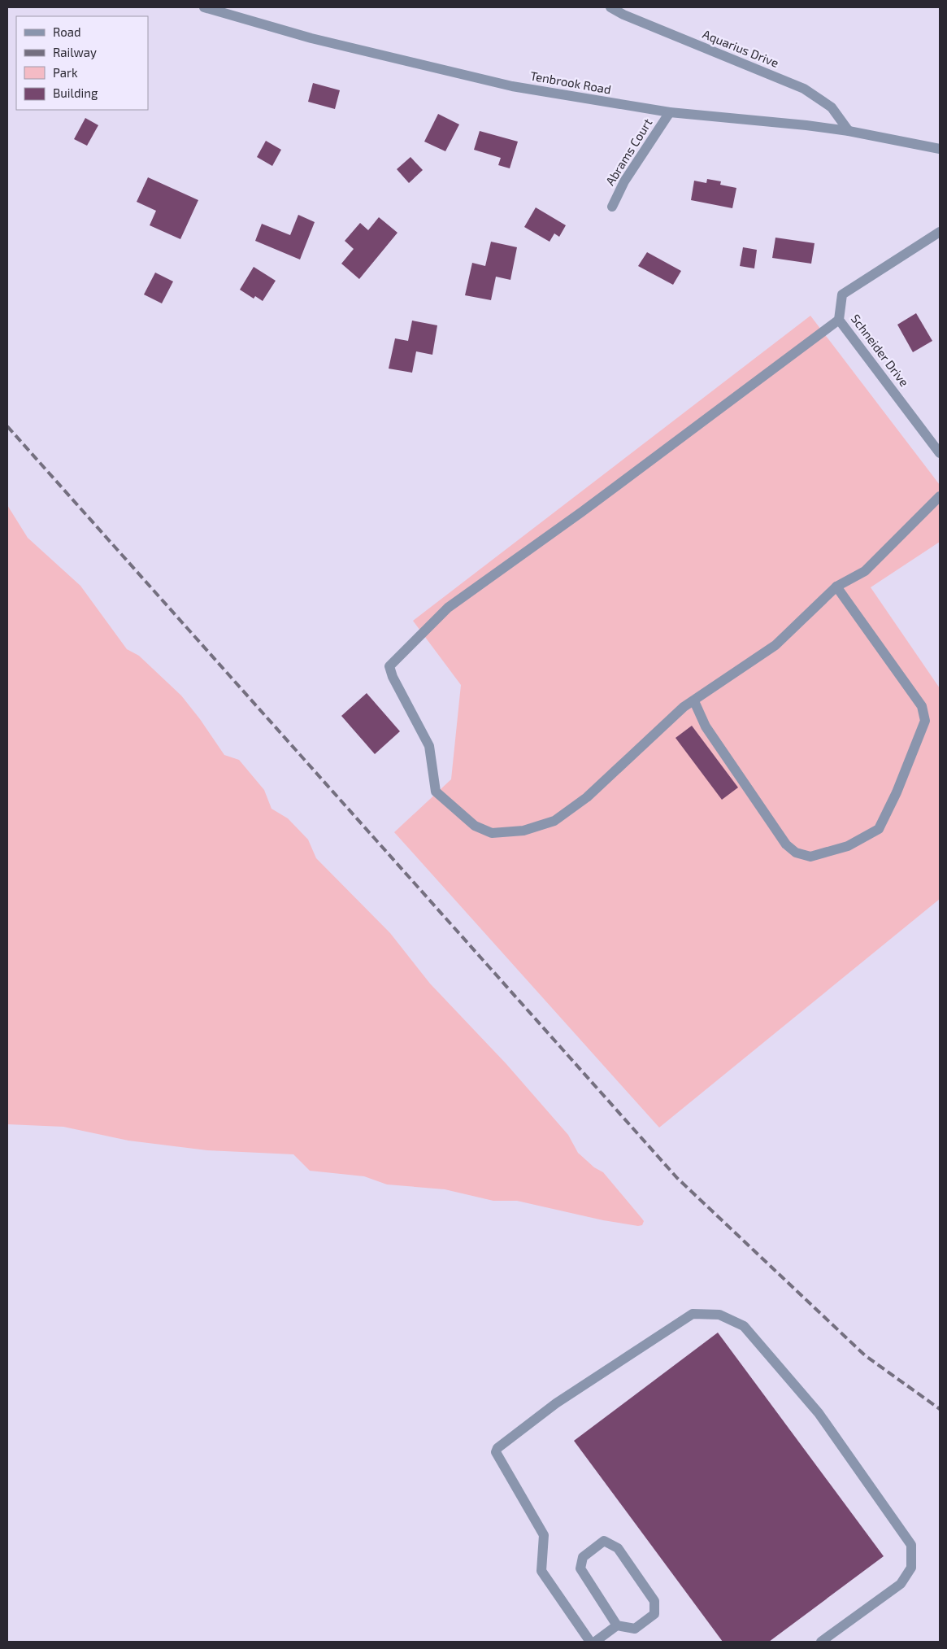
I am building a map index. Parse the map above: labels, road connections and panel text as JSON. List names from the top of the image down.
{
  "streets": {
    "street": [
      "Aquarius Drive",
      "Tenbrook Road",
      "Abrams Court",
      "Schneider Drive"
    ]
  },
  "crossings": [
    ["Aquarius Drive", "Tenbrook Road"],
    ["Tenbrook Road", "Abrams Court"]
  ],
  "legend": [
    "Road",
    "Railway",
    "Park",
    "Building"
  ]
}
